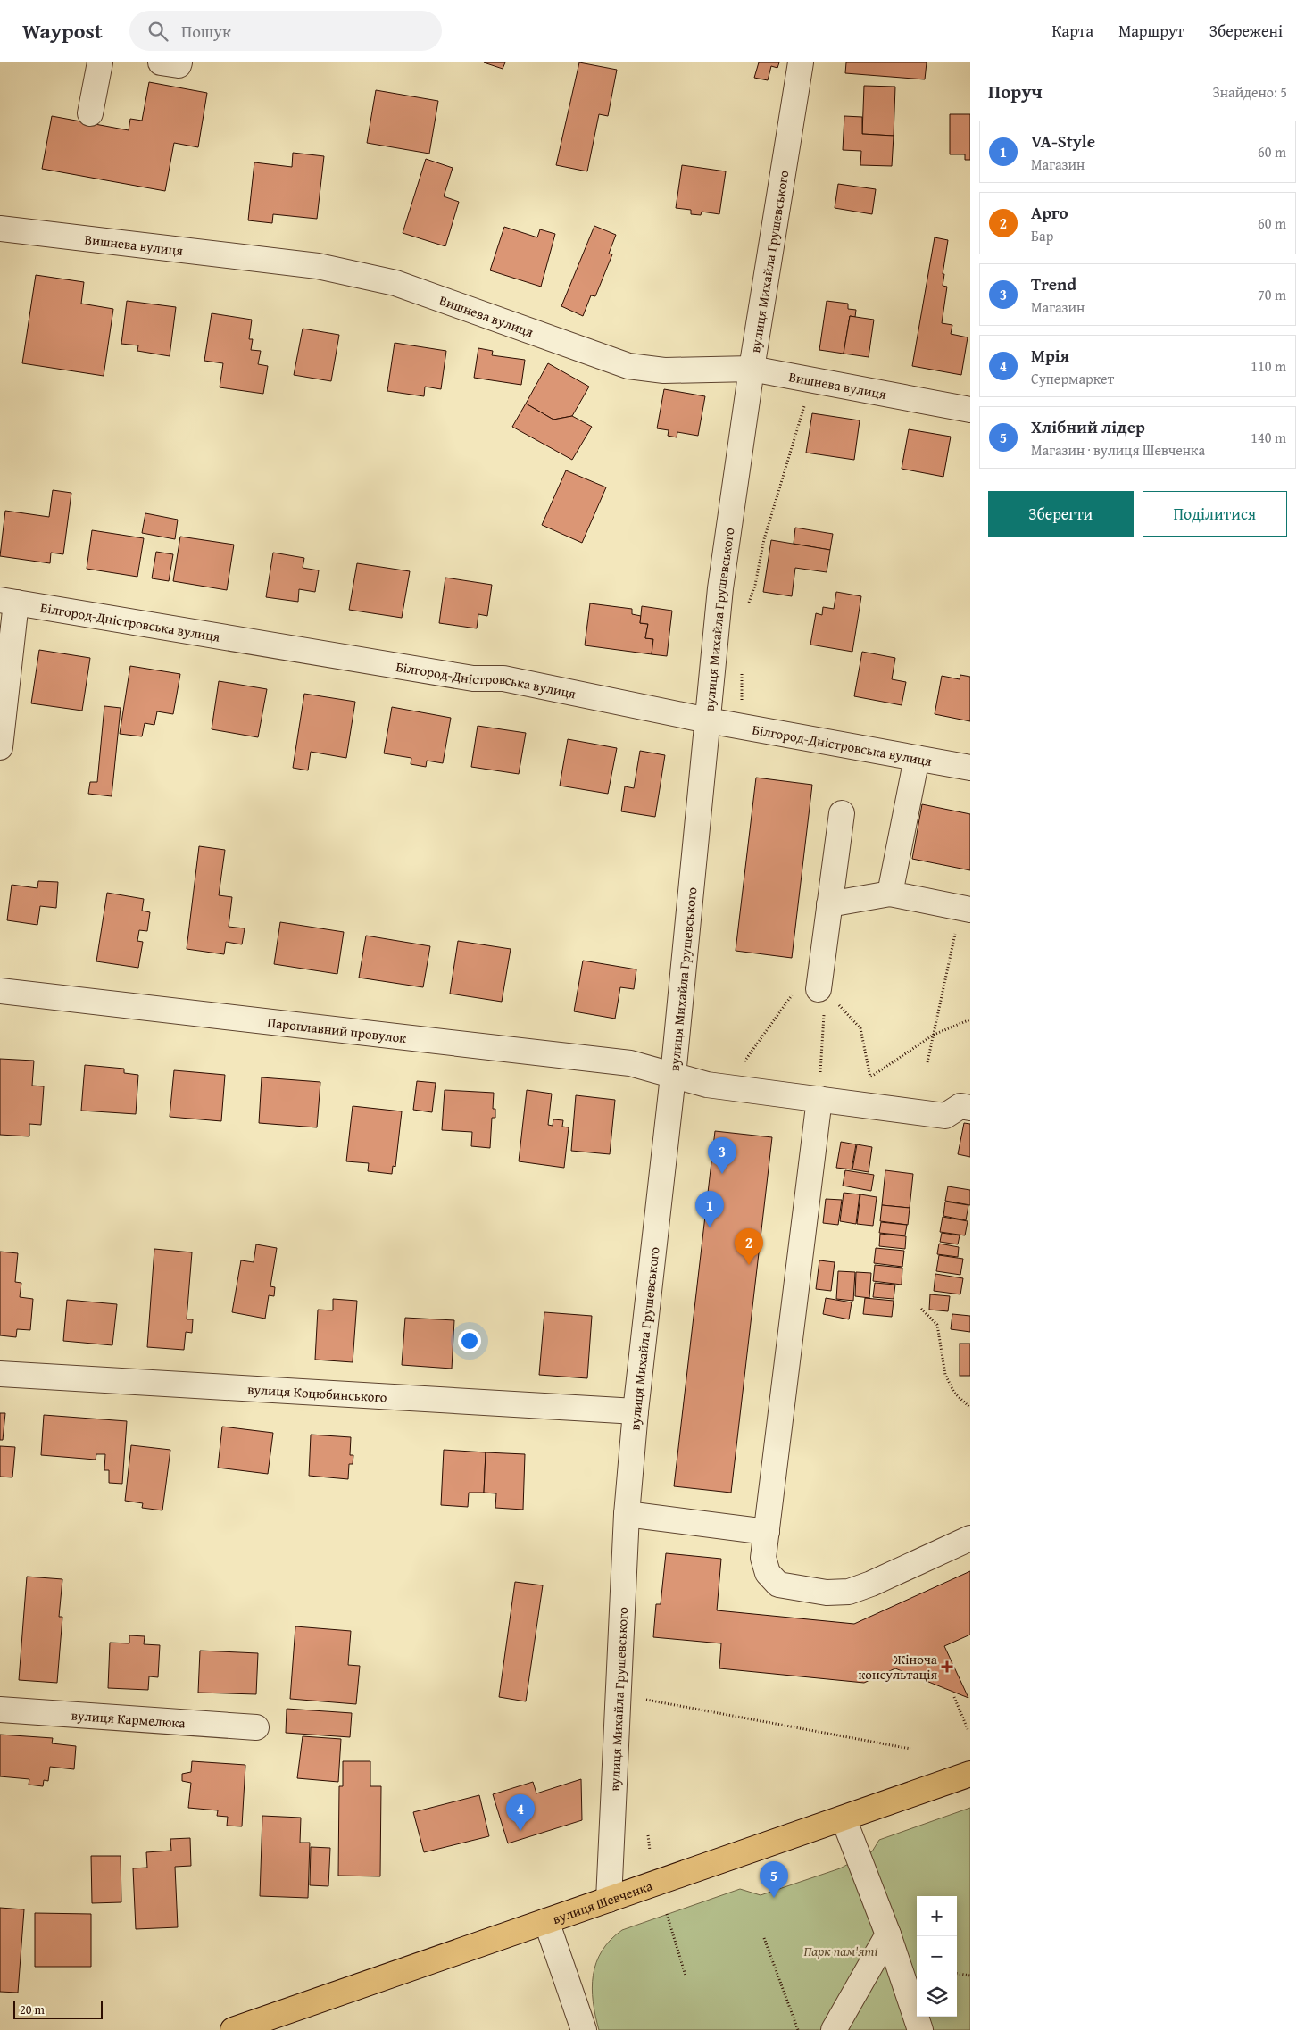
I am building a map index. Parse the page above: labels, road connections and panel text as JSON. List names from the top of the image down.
{
  "streets": {
    "main road": ["вулиця Шевченка"],
    "street": [
      "Вишнева вулиця",
      "вулиця Михайла Грушевського",
      "Білгород-Дністровська вулиця",
      "Пароплавний провулок",
      "вулиця Коцюбинського",
      "вулиця Кармелюка"
    ]
  },
  "crossings": [
    ["Вишнева вулиця", "вулиця Михайла Грушевського"],
    ["вулиця Михайла Грушевського", "Білгород-Дністровська вулиця"],
    ["вулиця Михайла Грушевського", "Пароплавний провулок"],
    ["вулиця Михайла Грушевського", "вулиця Коцюбинського"],
    ["вулиця Михайла Грушевського", "вулиця Шевченка"]
  ],
  "parks": ["Парк пам'яті"],
  "places": {
    "health": ["Жіноча консультація"]
  },
  "scale_bar": "20 m",
  "page": {
    "header": "Waypost",
    "search": "Пошук",
    "nav": ["Карта", "Маршрут", "Збережені"],
    "heading": ["Поруч", "Знайдено: 5"],
    "list": [
      {
        "mark": "1",
        "name": "VA-Style",
        "note": "Магазин",
        "value": "60 m"
      },
      {
        "mark": "2",
        "name": "Арго",
        "note": "Бар",
        "value": "60 m"
      },
      {
        "mark": "3",
        "name": "Trend",
        "note": "Магазин",
        "value": "70 m"
      },
      {
        "mark": "4",
        "name": "Мрія",
        "note": "Супермаркет",
        "value": "110 m"
      },
      {
        "mark": "5",
        "name": "Хлібний лідер",
        "note": "Магазин · вулиця Шевченка",
        "value": "140 m"
      }
    ],
    "buttons": ["Зберегти", "Поділитися"],
    "pins": [
      "3",
      "1",
      "2",
      "4",
      "5"
    ],
    "map_buttons": ["+", "−"],
    "scale": "20 m"
  }
}
